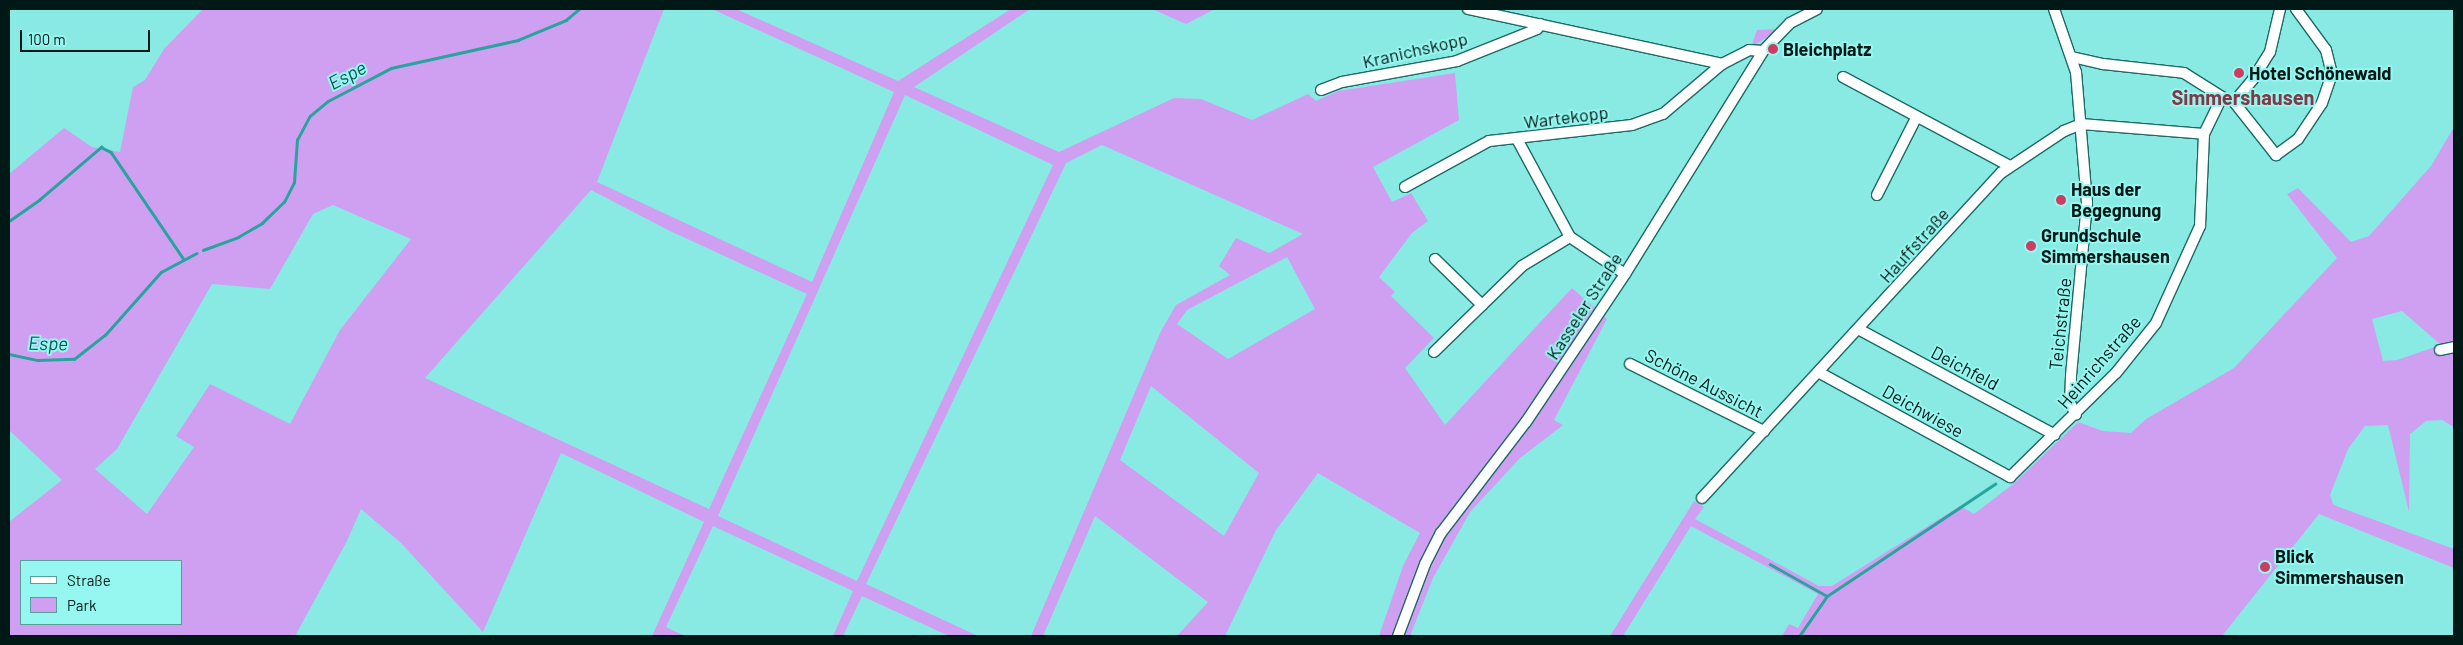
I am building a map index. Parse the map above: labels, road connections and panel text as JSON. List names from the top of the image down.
{
  "streets": {
    "street": [
      "Kranichskopp",
      "Wartekopp",
      "Hauffstraße",
      "Kasseler Straße",
      "Teichstraße",
      "Heinrichstraße",
      "Deichfeld",
      "Schöne Aussicht",
      "Deichwiese"
    ]
  },
  "crossings": [
    ["Hauffstraße", "Teichstraße"],
    ["Hauffstraße", "Deichfeld"],
    ["Hauffstraße", "Schöne Aussicht"],
    ["Hauffstraße", "Deichwiese"],
    ["Teichstraße", "Heinrichstraße"],
    ["Heinrichstraße", "Deichfeld"],
    ["Heinrichstraße", "Deichwiese"]
  ],
  "districts": ["Simmershausen"],
  "water": ["Espe"],
  "places": [
    "Bleichplatz",
    "Hotel Schönewald",
    "Haus der Begegnung",
    "Grundschule Simmershausen",
    "Blick Simmershausen"
  ],
  "legend": ["Straße", "Park"],
  "scale_bar": "100 m"
}
